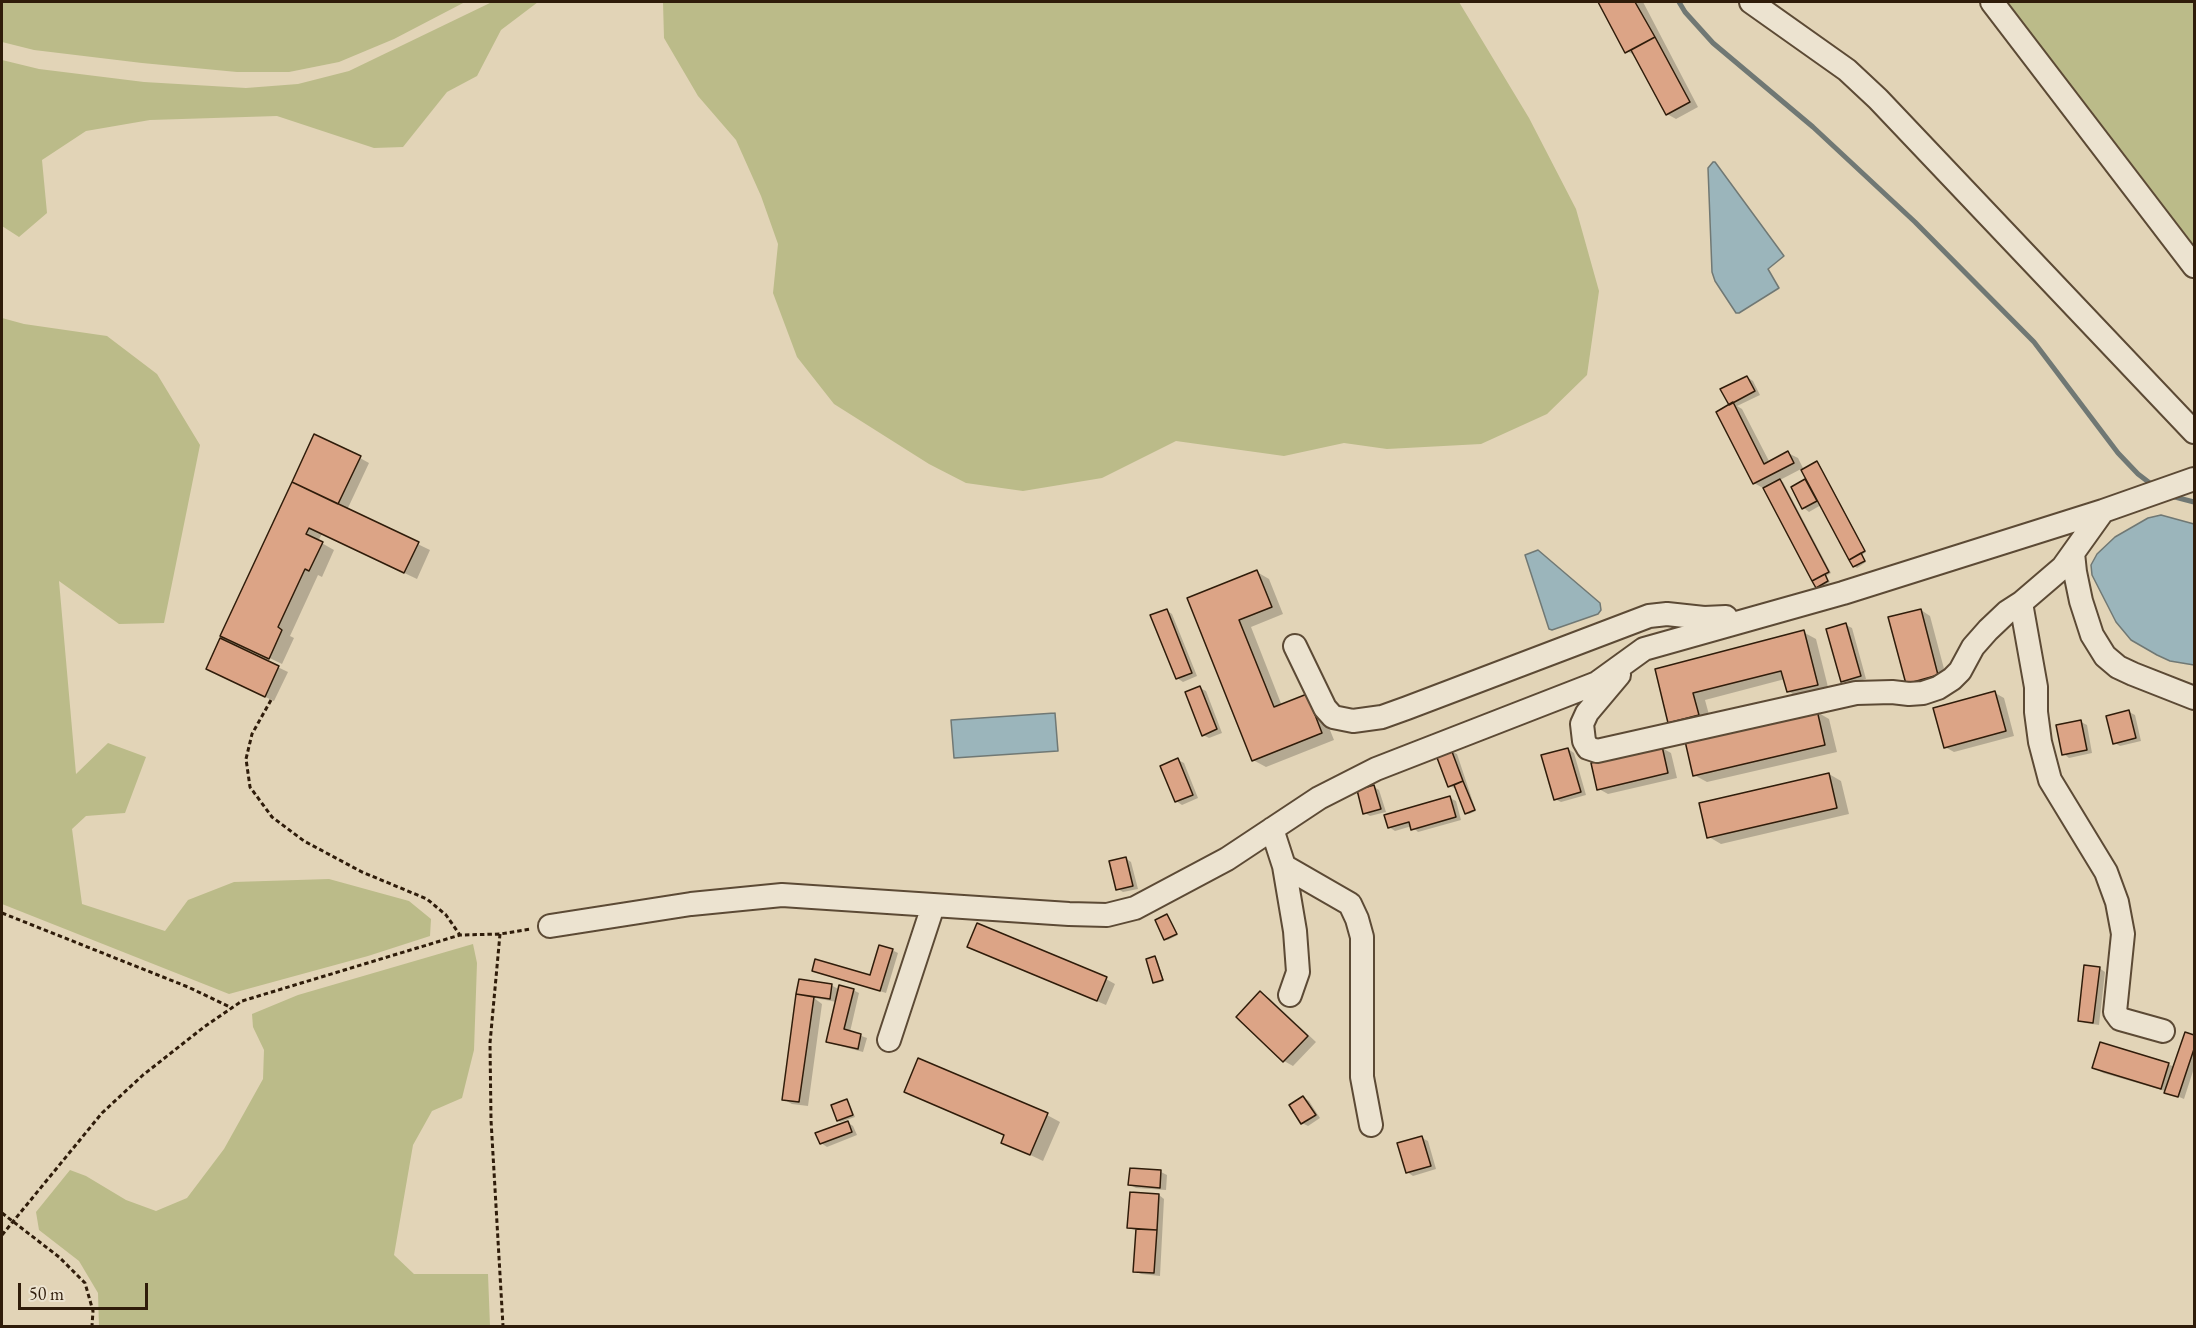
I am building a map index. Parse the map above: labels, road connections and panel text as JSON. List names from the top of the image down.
{
  "scale_bar": "50 m"
}
